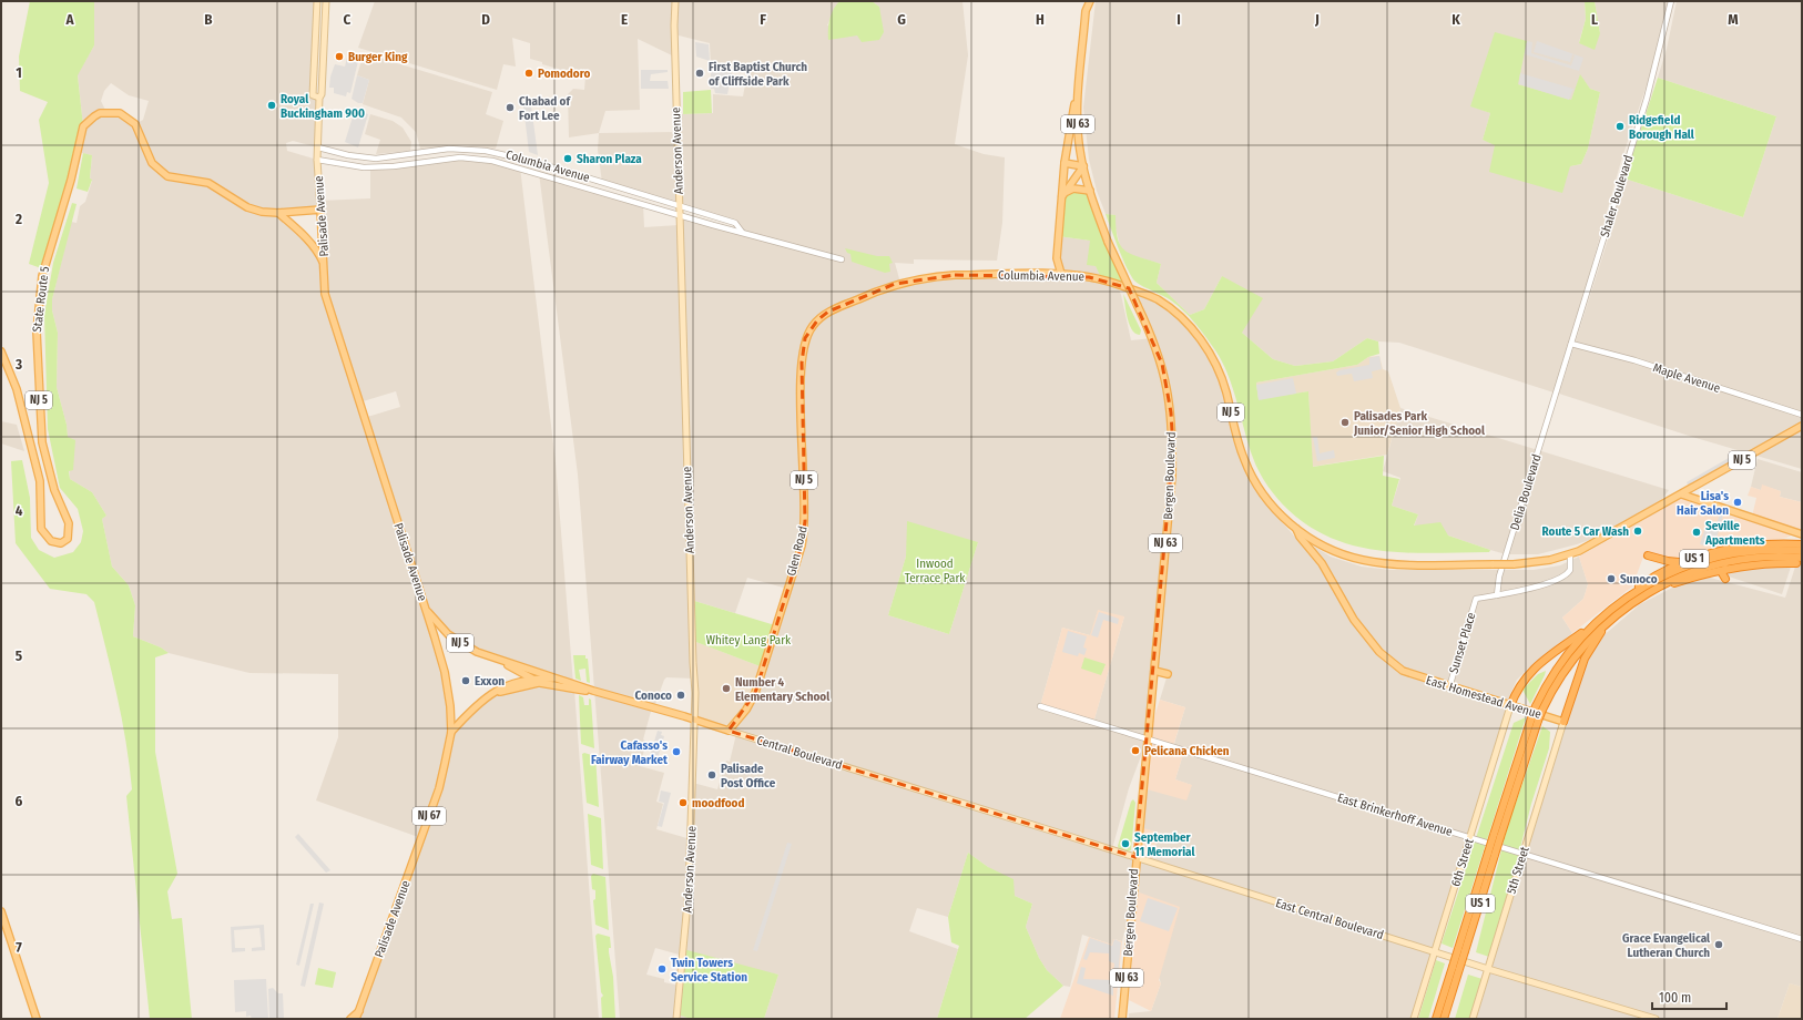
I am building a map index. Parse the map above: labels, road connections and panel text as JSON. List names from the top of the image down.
{
  "streets": {
    "highway": ["US 1"],
    "main road": [
      "NJ 63",
      "Anderson Avenue",
      "Columbia Avenue",
      "Palisade Avenue",
      "State Route 5",
      "NJ 5",
      "Bergen Boulevard",
      "Glen Road",
      "East Homestead Avenue",
      "Central Boulevard",
      "NJ 67",
      "6th Street",
      "5th Street",
      "East Central Boulevard"
    ],
    "street": [
      "Shaler Boulevard",
      "Maple Avenue",
      "Delia Boulevard",
      "Sunset Place",
      "East Brinkerhoff Avenue"
    ]
  },
  "crossings": [
    ["Anderson Avenue", "Columbia Avenue"],
    ["Anderson Avenue", "Central Boulevard"],
    ["Columbia Avenue", "Palisade Avenue"],
    ["Columbia Avenue", "NJ 5"],
    ["Columbia Avenue", "Glen Road"],
    ["Columbia Avenue", "East Homestead Avenue"],
    ["Shaler Boulevard", "Maple Avenue"],
    ["Shaler Boulevard", "Delia Boulevard"],
    ["Palisade Avenue", "State Route 5"],
    ["Palisade Avenue", "Central Boulevard"],
    ["NJ 5", "East Homestead Avenue"],
    ["Bergen Boulevard", "East Brinkerhoff Avenue"],
    ["Bergen Boulevard", "East Central Boulevard"],
    ["Delia Boulevard", "Sunset Place"],
    ["Glen Road", "Central Boulevard"],
    ["Sunset Place", "East Homestead Avenue"],
    ["East Homestead Avenue", "6th Street"],
    ["East Homestead Avenue", "5th Street"],
    ["Central Boulevard", "East Central Boulevard"],
    ["East Brinkerhoff Avenue", "6th Street"],
    ["East Brinkerhoff Avenue", "5th Street"],
    ["6th Street", "East Central Boulevard"],
    ["5th Street", "East Central Boulevard"]
  ],
  "parks": ["Inwood Terrace Park", "Whitey Lang Park"],
  "places": [
    "Burger King",
    "Pomodoro",
    "First Baptist Church of Cliffside Park",
    "Royal Buckingham 900",
    "Chabad of Fort Lee",
    "Ridgefield Borough Hall",
    "Sharon Plaza",
    "Palisades Park Junior/Senior High School",
    "Lisa's Hair Salon",
    "Route 5 Car Wash",
    "Seville Apartments",
    "Sunoco",
    "Exxon",
    "Number 4 Elementary School",
    "Conoco",
    "Pelicana Chicken",
    "Cafasso's Fairway Market",
    "Palisade Post Office",
    "moodfood",
    "September 11 Memorial",
    "Grace Evangelical Lutheran Church",
    "Twin Towers Service Station"
  ],
  "scale_bar": "100 m",
  "grid": {
    "columns": [
      "A",
      "B",
      "C",
      "D",
      "E",
      "F",
      "G",
      "H",
      "I",
      "J",
      "K",
      "L",
      "M"
    ],
    "rows": [
      "1",
      "2",
      "3",
      "4",
      "5",
      "6",
      "7"
    ]
  }
}
